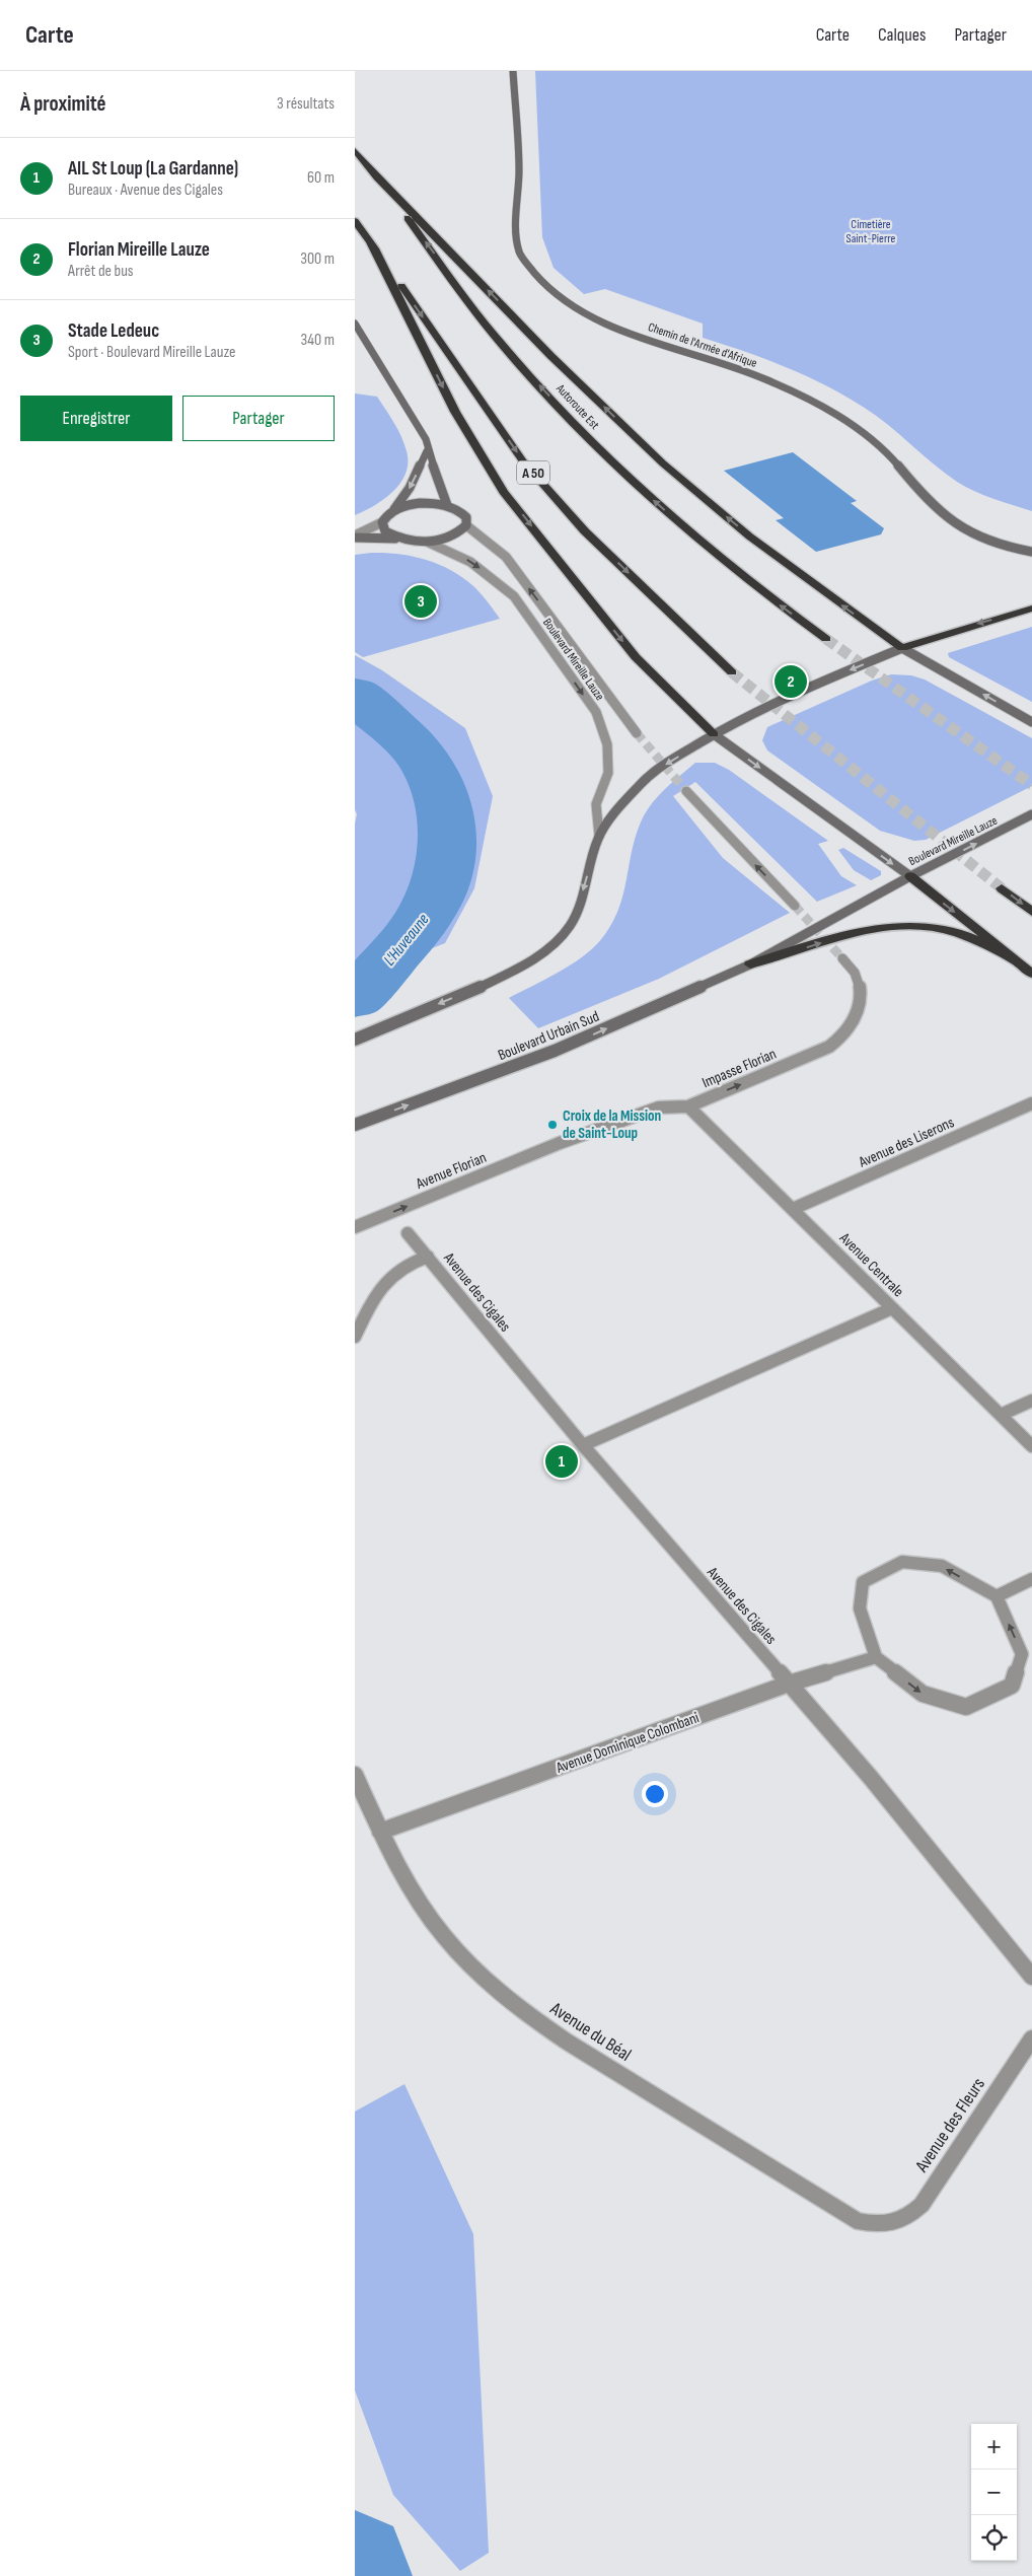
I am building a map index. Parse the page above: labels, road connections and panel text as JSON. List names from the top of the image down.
{
  "streets": {
    "highway": ["Autoroute Est", "A 50"],
    "street": [
      "Chemin de l'Armée d'Afrique",
      "Boulevard Mireille Lauze",
      "Boulevard Urbain Sud",
      "Impasse Florian",
      "Avenue des Liserons",
      "Avenue Florian",
      "Avenue Centrale",
      "Avenue des Cigales",
      "Avenue Dominique Colombani",
      "Avenue du Béal",
      "Avenue des Fleurs"
    ]
  },
  "crossings": [
    ["Boulevard Mireille Lauze", "Boulevard Urbain Sud"],
    ["Impasse Florian", "Avenue Florian"],
    ["Impasse Florian", "Avenue Centrale"],
    ["Avenue des Liserons", "Avenue Centrale"],
    ["Avenue des Cigales", "Avenue Dominique Colombani"],
    ["Avenue Dominique Colombani", "Avenue du Béal"],
    ["Avenue du Béal", "Avenue des Fleurs"]
  ],
  "one_way": ["Boulevard Urbain Sud", "Impasse Florian", "Avenue Florian"],
  "water": ["L'Huveaune"],
  "parks": ["Cimetière Saint-Pierre"],
  "places": ["Croix de la Mission de Saint-Loup"],
  "page": {
    "header": "Carte",
    "nav": ["Carte", "Calques", "Partager"],
    "heading": ["À proximité", "3 résultats"],
    "list": [
      {
        "mark": "1",
        "name": "AIL St Loup (La Gardanne)",
        "note": "Bureaux · Avenue des Cigales",
        "value": "60 m"
      },
      {
        "mark": "2",
        "name": "Florian Mireille Lauze",
        "note": "Arrêt de bus",
        "value": "300 m"
      },
      {
        "mark": "3",
        "name": "Stade Ledeuc",
        "note": "Sport · Boulevard Mireille Lauze",
        "value": "340 m"
      }
    ],
    "buttons": ["Enregistrer", "Partager"],
    "pins": ["3", "2", "1"],
    "map_buttons": ["+", "−"]
  }
}
